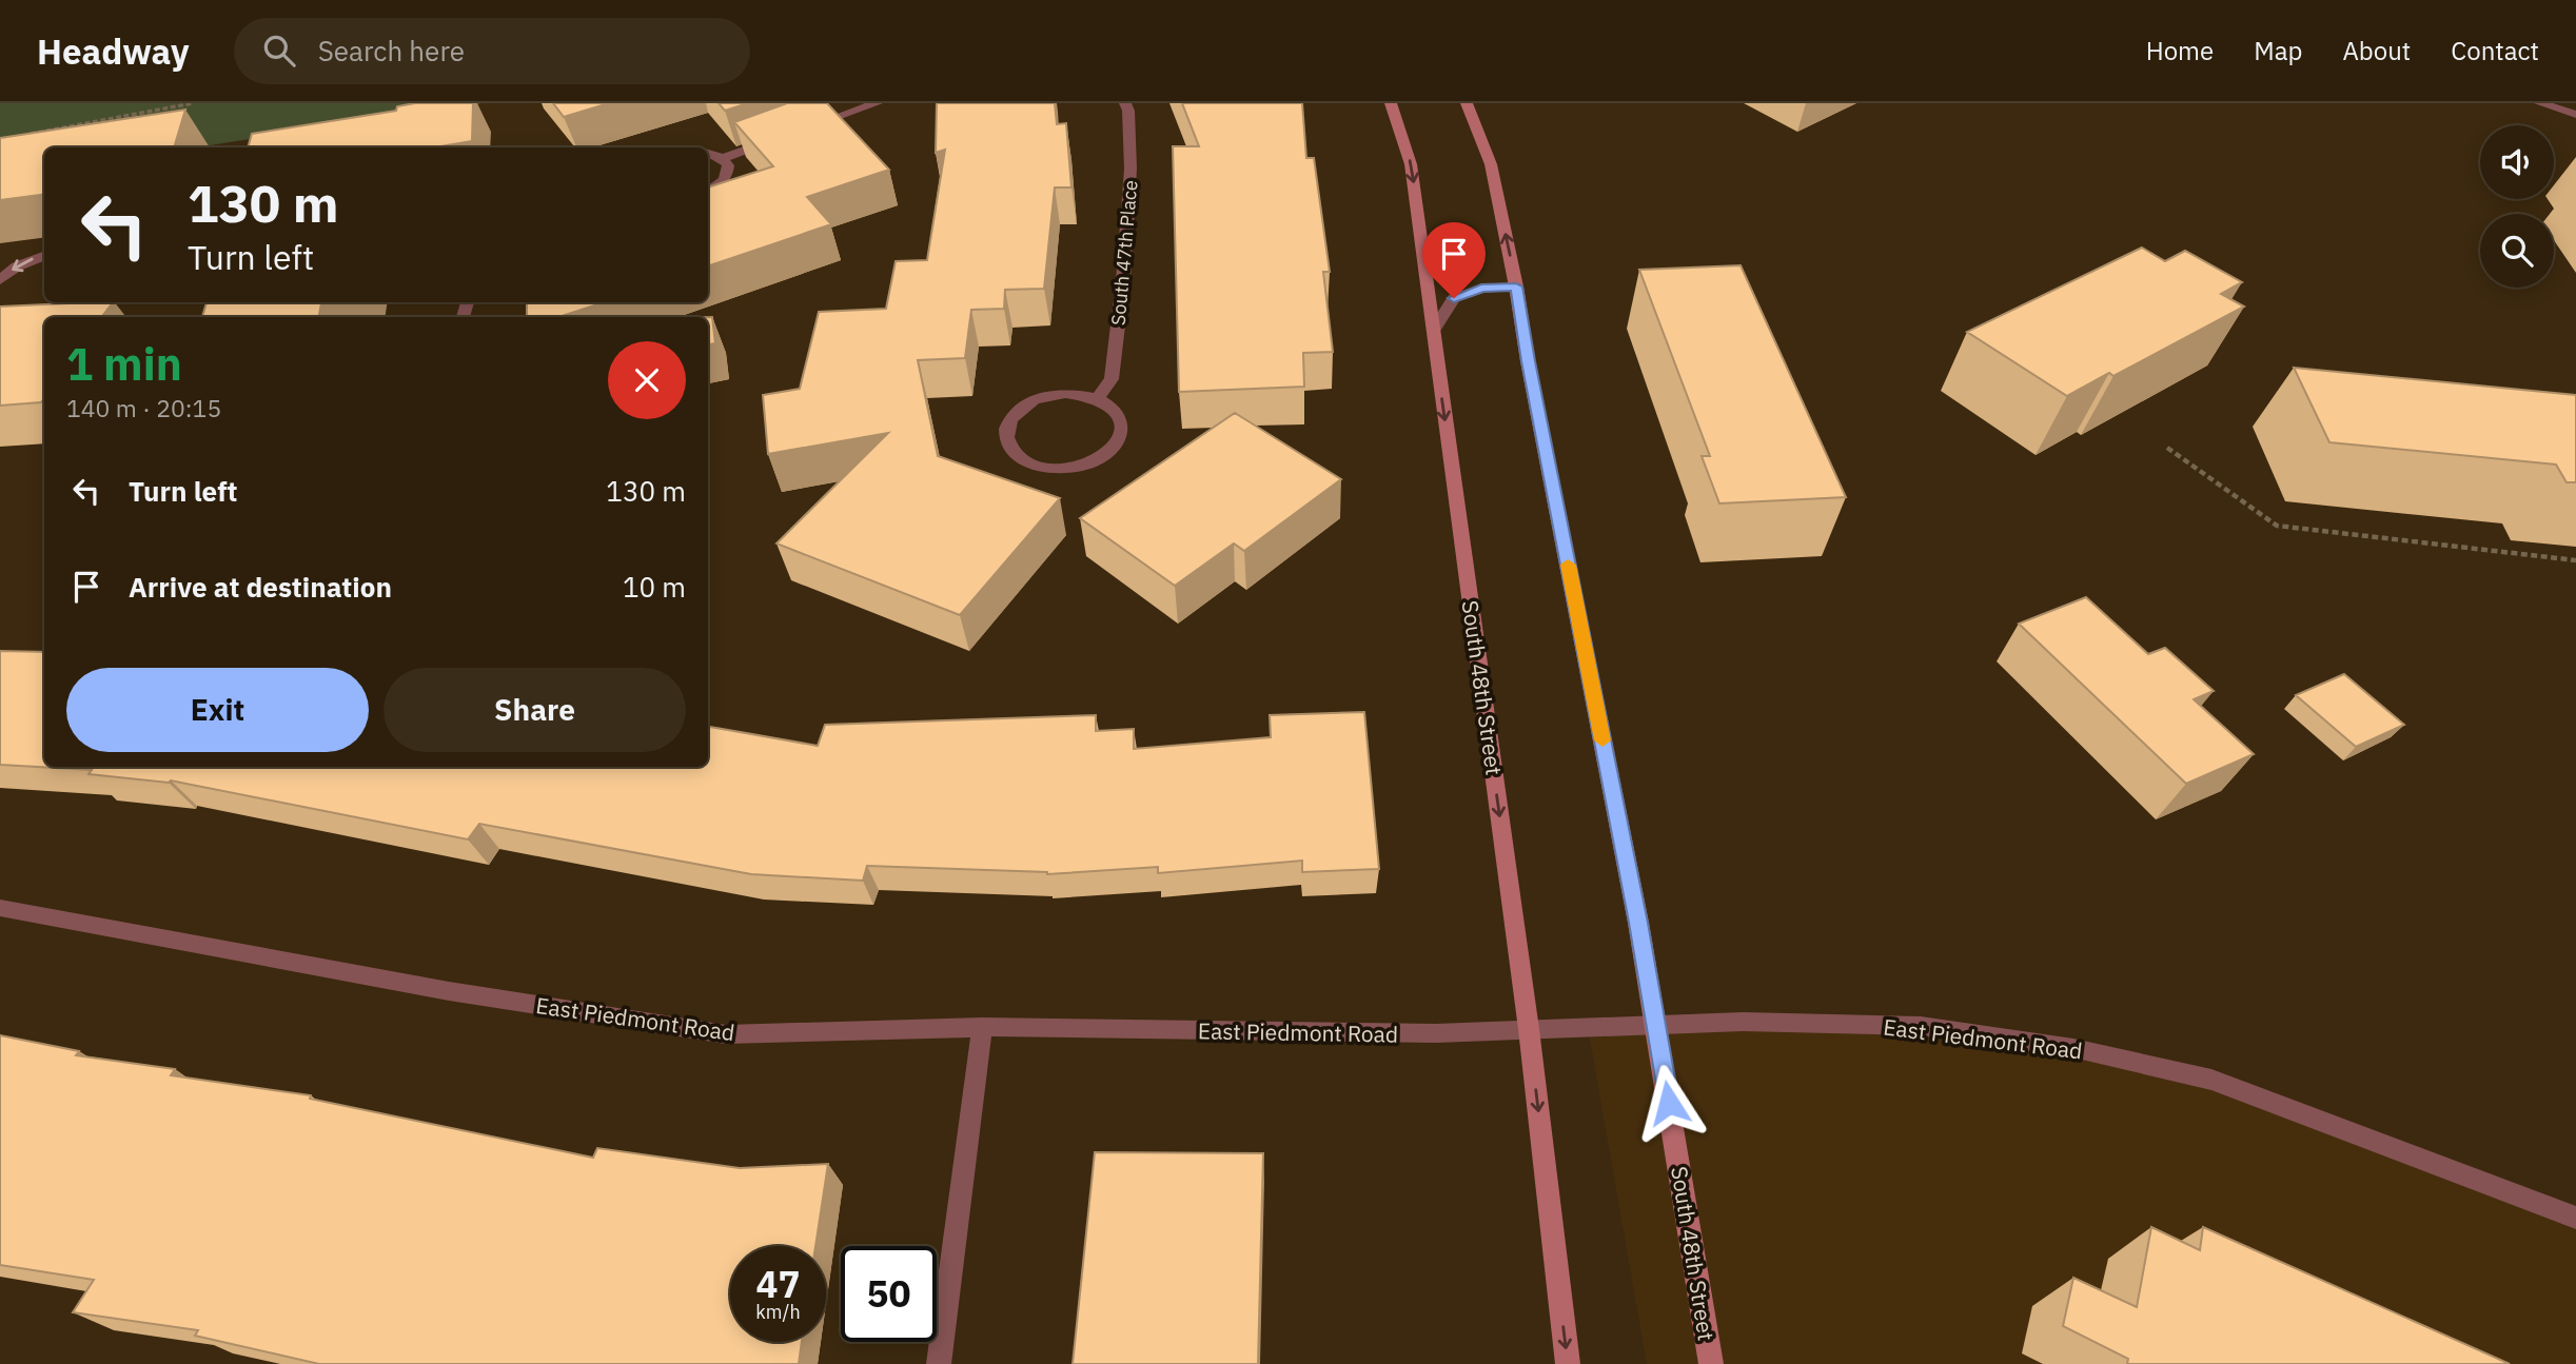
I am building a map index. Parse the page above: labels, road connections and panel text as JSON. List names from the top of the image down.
{
  "streets": {
    "main road": ["South 48th Street"],
    "street": ["South 47th Place", "East Piedmont Road"]
  },
  "crossings": [
    ["South 48th Street", "East Piedmont Road"]
  ],
  "page": {
    "header": "Headway",
    "search": "Search here",
    "nav": [
      "Home",
      "Map",
      "About",
      "Contact"
    ],
    "turn": ["130 m", "Turn left"],
    "heading": ["1 min", "140 m · 20:15"],
    "list": [
      {
        "name": "Turn left",
        "value": "130 m"
      },
      {
        "name": "Arrive at destination",
        "value": "10 m"
      }
    ],
    "buttons": ["Exit", "Share"],
    "speed": "47 km/h",
    "limit": "50"
  }
}
